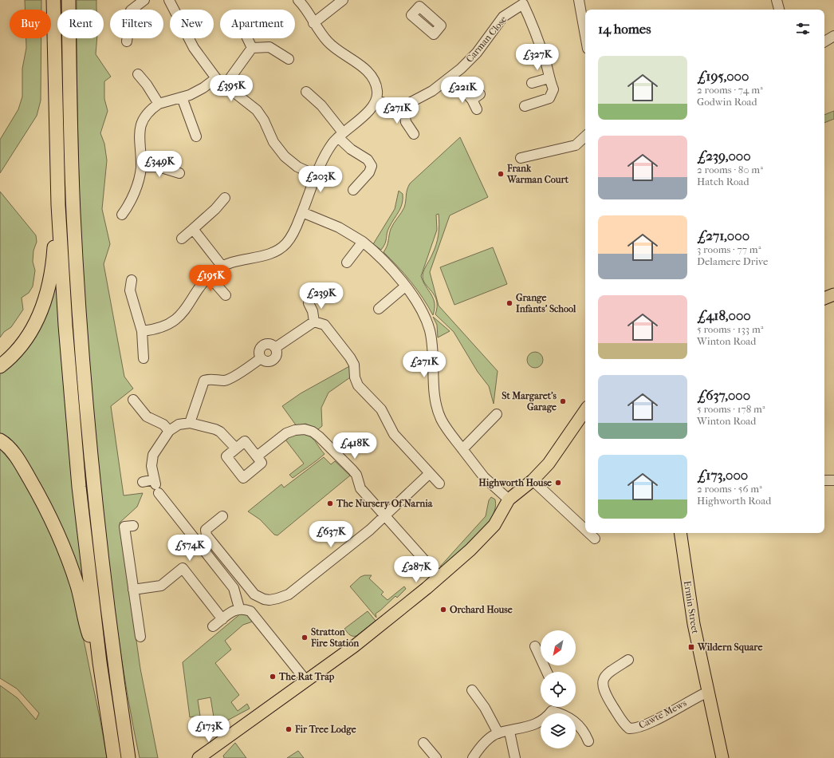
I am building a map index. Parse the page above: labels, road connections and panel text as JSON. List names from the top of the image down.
{
  "streets": {
    "main road": ["Ermin Street"],
    "street": ["Carman Close", "Cawte Mews"]
  },
  "crossings": [
    ["Ermin Street", "Cawte Mews"]
  ],
  "places": {
    "other": [
      "Frank Warman Court",
      "Grange Infants' School",
      "St Margaret's Garage",
      "Highworth House",
      "The Nursery Of Narnia",
      "Orchard House",
      "Stratton Fire Station",
      "The Rat Trap",
      "Fir Tree Lodge"
    ],
    "transit": ["Wildern Square"]
  },
  "north": "bottom left",
  "page": {
    "chip": [
      "Buy",
      "Rent",
      "Filters",
      "New",
      "Apartment"
    ],
    "heading": "14 homes",
    "price": [
      "£327K",
      "£395K",
      "£221K",
      "£271K",
      "£349K",
      "£203K",
      "£195K",
      "£239K",
      "£271K",
      "£418K",
      "£637K",
      "£574K",
      "£287K",
      "£173K"
    ],
    "list": [
      {
        "name": "£195,000",
        "note": "2 rooms · 74 m² · Godwin Road"
      },
      {
        "name": "£239,000",
        "note": "2 rooms · 80 m² · Hatch Road"
      },
      {
        "name": "£271,000",
        "note": "3 rooms · 77 m² · Delamere Drive"
      },
      {
        "name": "£418,000",
        "note": "5 rooms · 133 m² · Winton Road"
      },
      {
        "name": "£637,000",
        "note": "5 rooms · 178 m² · Winton Road"
      },
      {
        "name": "£173,000",
        "note": "2 rooms · 56 m² · Highworth Road"
      }
    ]
  }
}
